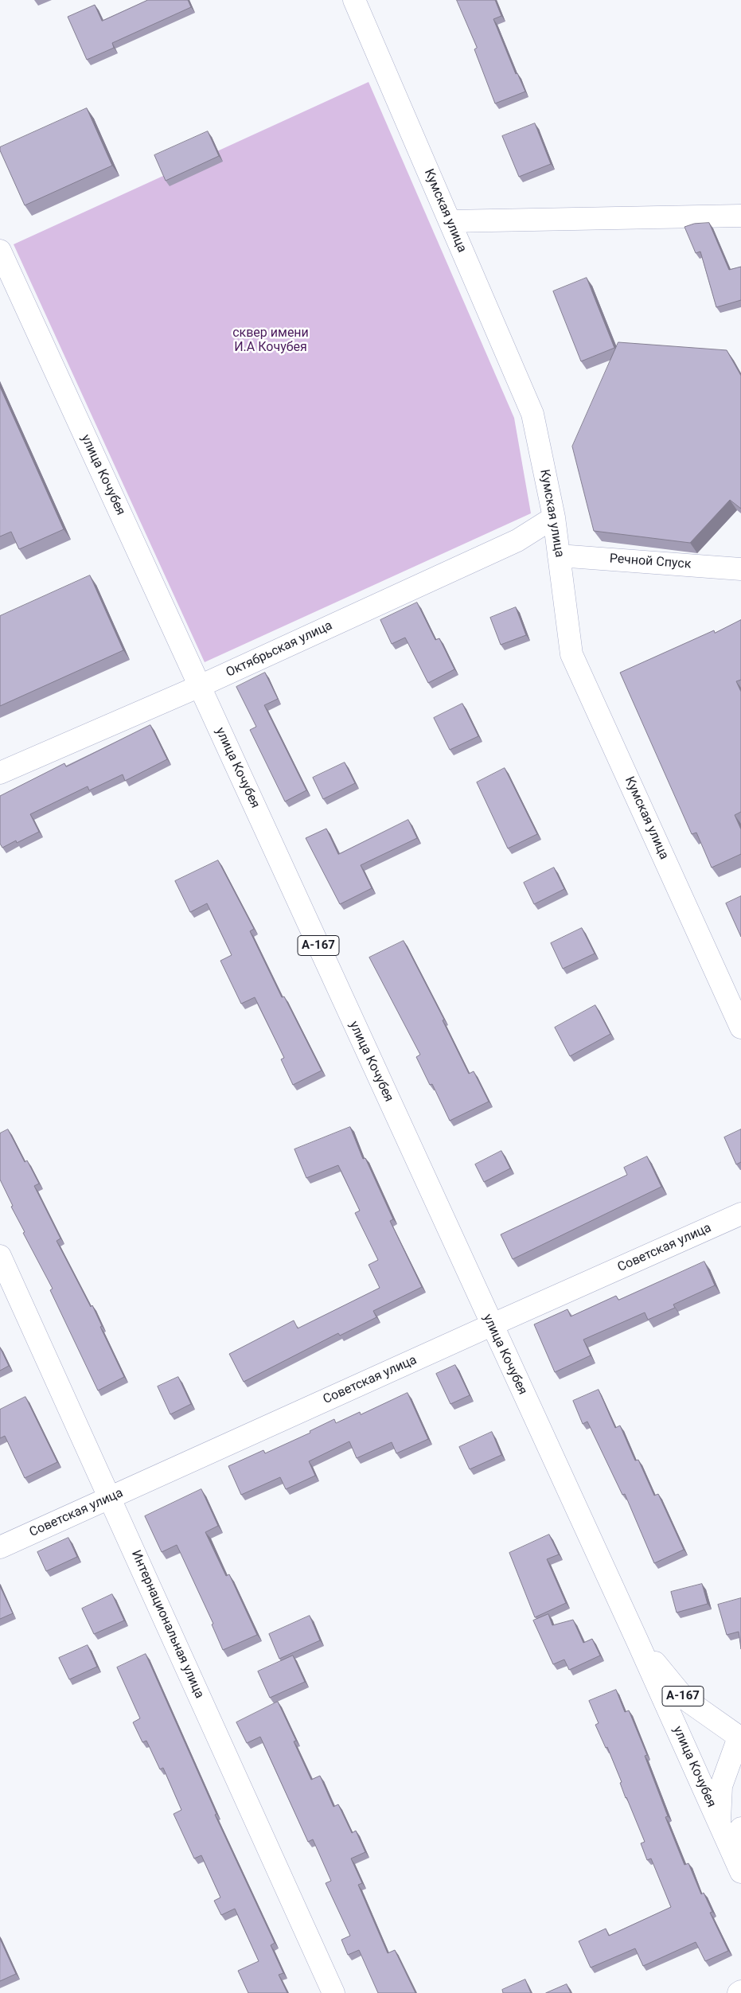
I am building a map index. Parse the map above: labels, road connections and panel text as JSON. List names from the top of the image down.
{
  "streets": {
    "street": [
      "Кумская улица",
      "улица Кочубея",
      "Речной Спуск",
      "Октябрьская улица",
      "А-167",
      "Советская улица",
      "Интернациональная улица"
    ]
  },
  "crossings": [
    ["Кумская улица", "Речной Спуск"],
    ["Кумская улица", "Октябрьская улица"],
    ["улица Кочубея", "Октябрьская улица"],
    ["улица Кочубея", "А-167"],
    ["улица Кочубея", "Советская улица"],
    ["Советская улица", "Интернациональная улица"]
  ],
  "parks": ["сквер имени И.А Кочубея"]
}
